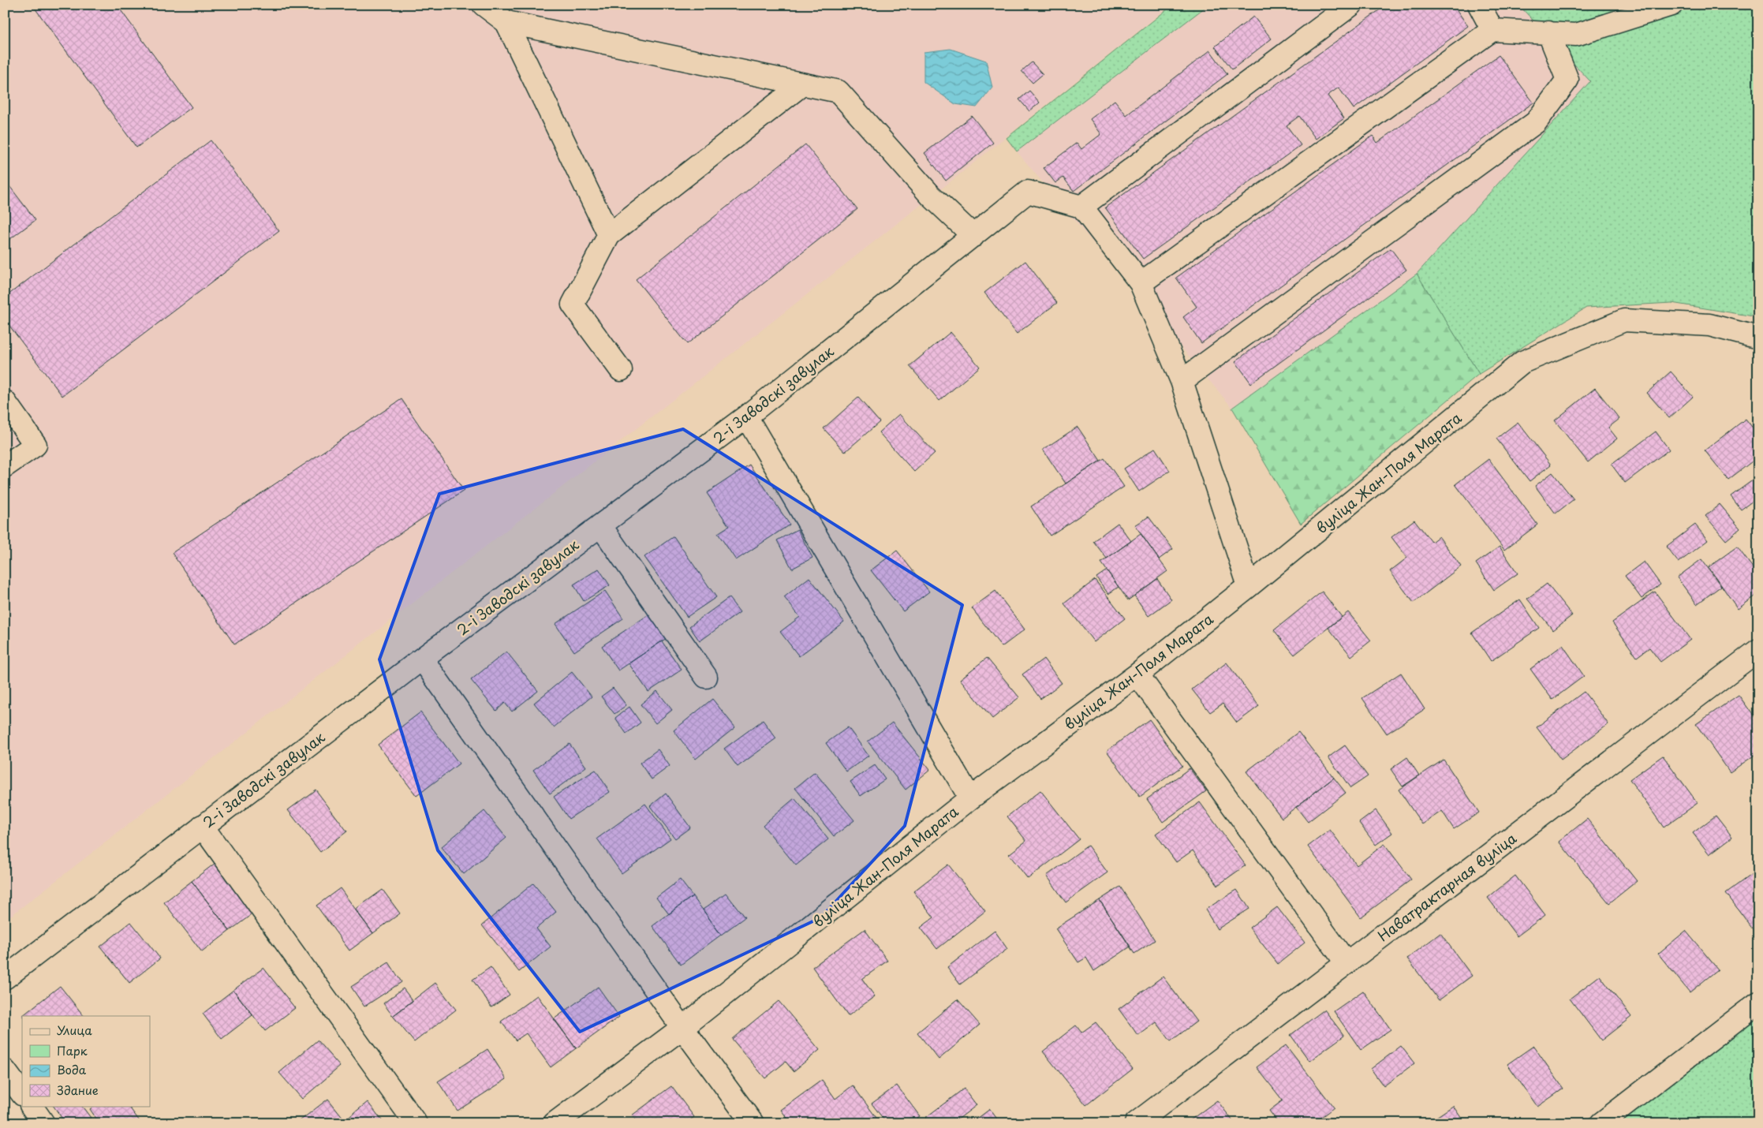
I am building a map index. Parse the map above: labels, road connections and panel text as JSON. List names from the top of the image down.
{
  "streets": {
    "street": ["2-і Заводскі завулак", "вуліца Жан-Поля Марата", "Наватрактарная вуліца"]
  },
  "legend": [
    "Улица",
    "Парк",
    "Вода",
    "Здание"
  ]
}
